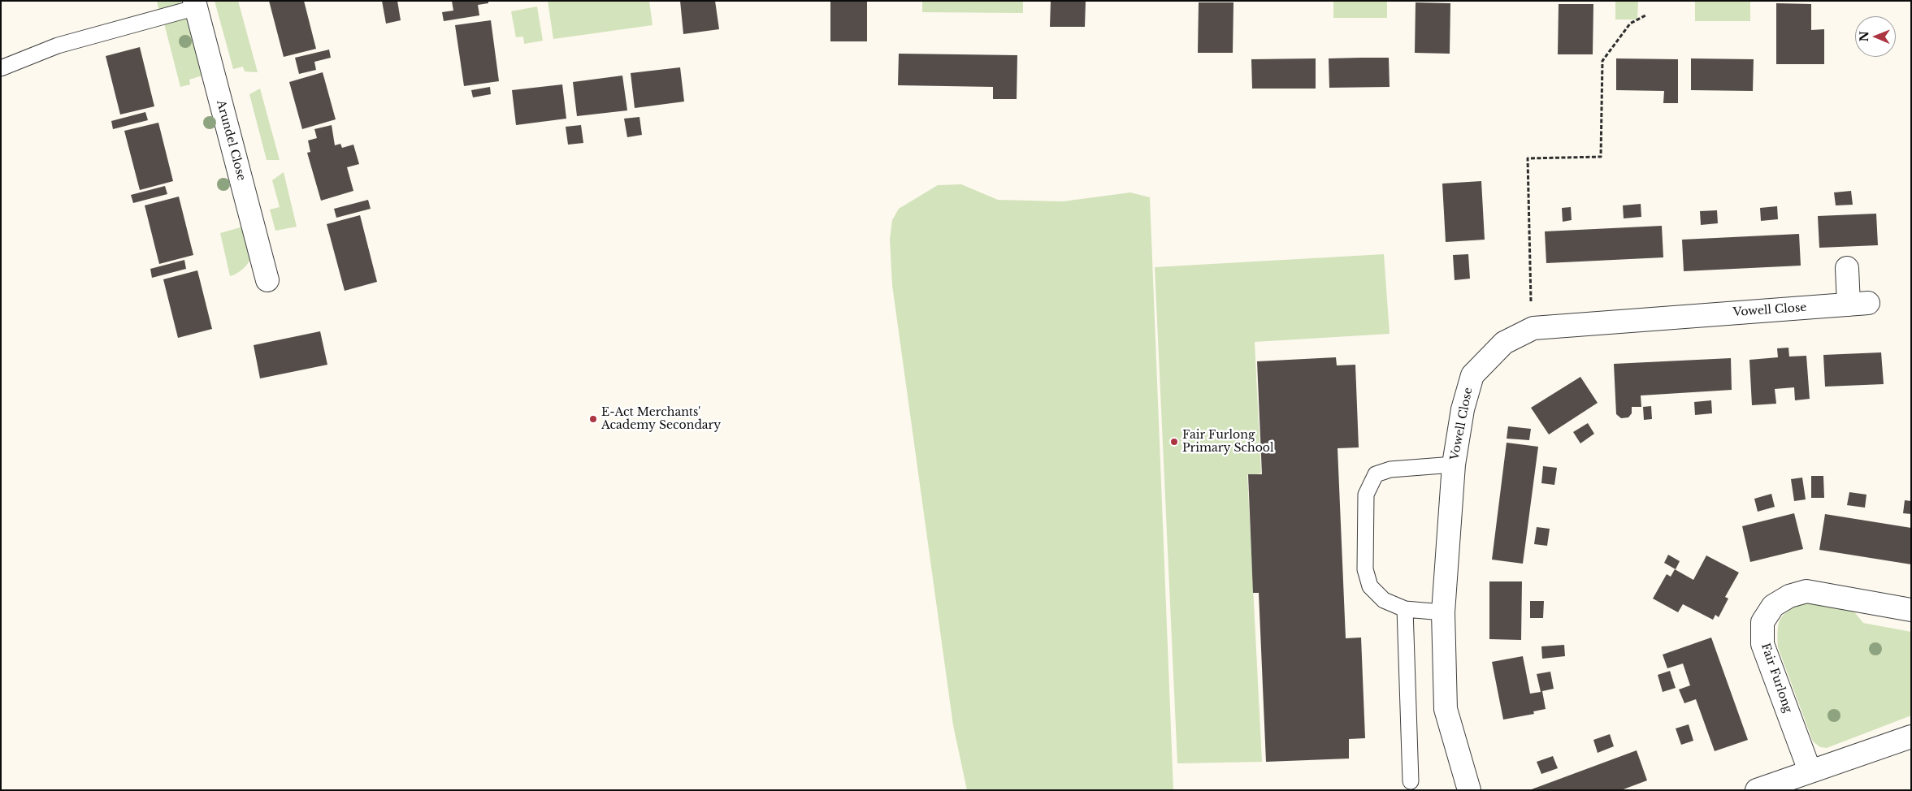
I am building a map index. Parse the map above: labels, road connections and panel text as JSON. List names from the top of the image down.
{
  "streets": {
    "street": ["Arundel Close", "Vowell Close", "Fair Furlong"]
  },
  "places": ["E-Act Merchants' Academy Secondary", "Fair Furlong Primary School"],
  "north": "left"
}
